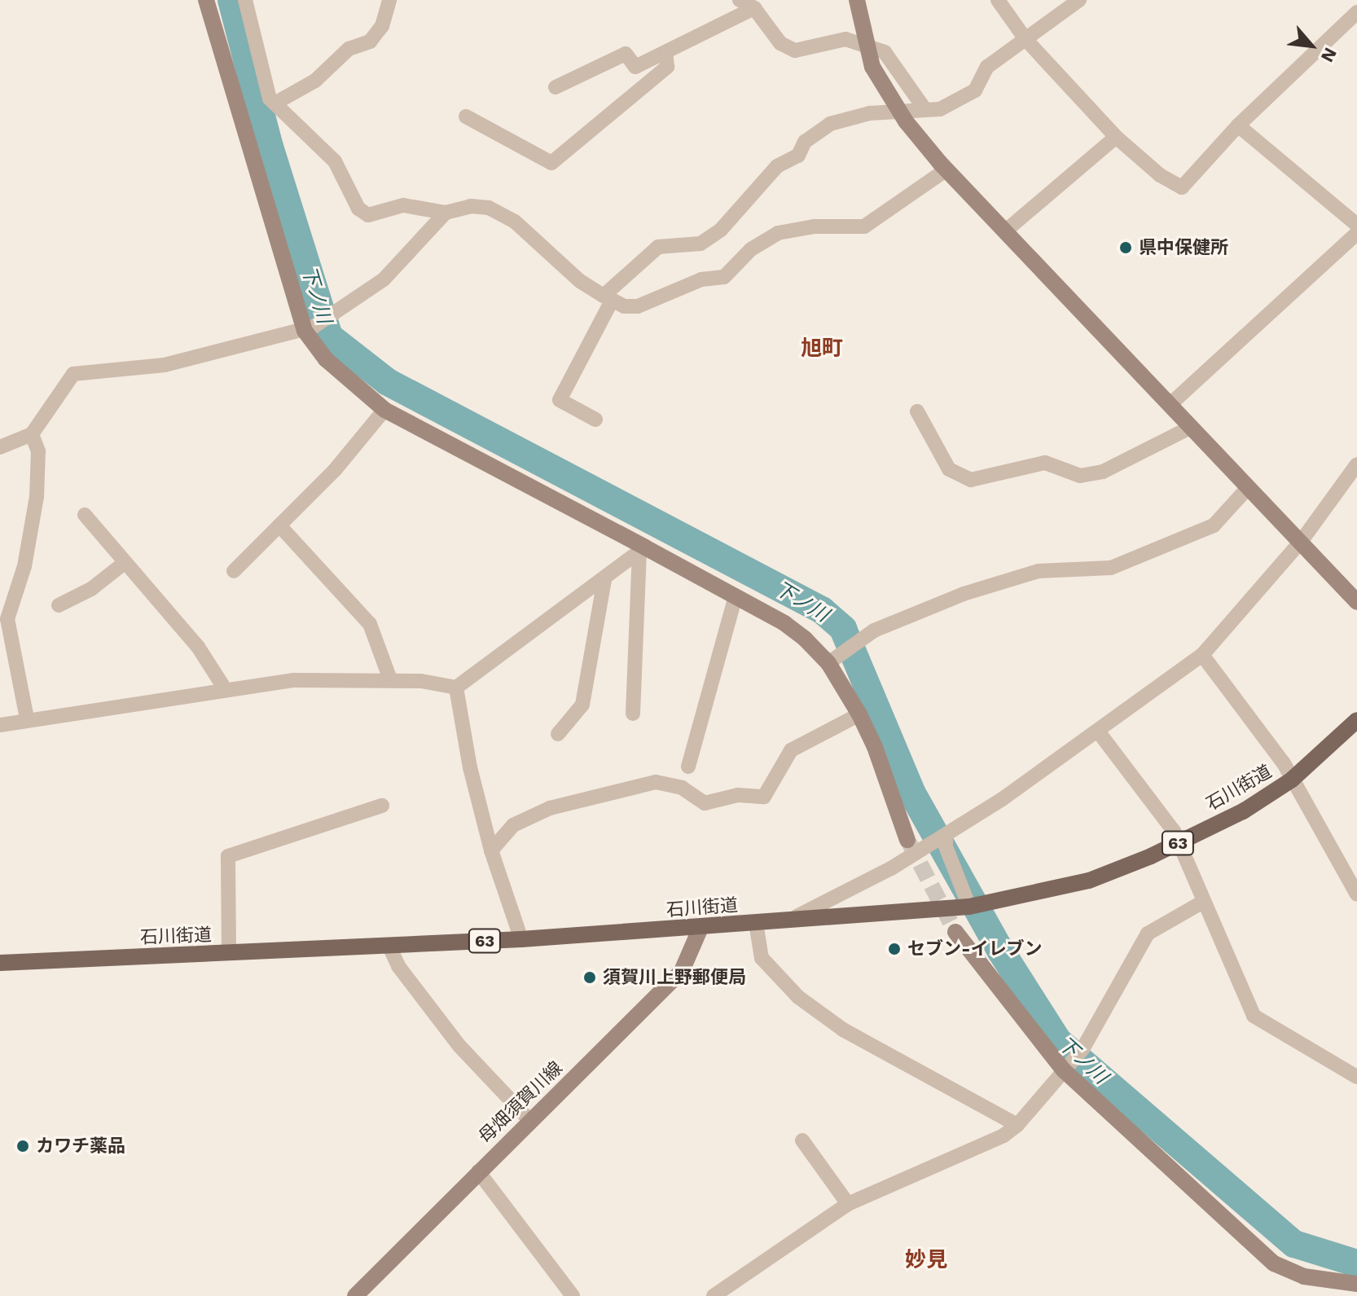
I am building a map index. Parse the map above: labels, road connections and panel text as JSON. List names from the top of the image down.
{
  "streets": {
    "main road": ["石川街道", "63"],
    "street": ["母畑須賀川線"]
  },
  "crossings": [
    ["石川街道", "母畑須賀川線"]
  ],
  "districts": ["旭町", "妙見"],
  "water": ["下ノ川"],
  "places": [
    "県中保健所",
    "セブン-イレブン",
    "須賀川上野郵便局",
    "カワチ薬品"
  ],
  "north": "bottom right"
}
